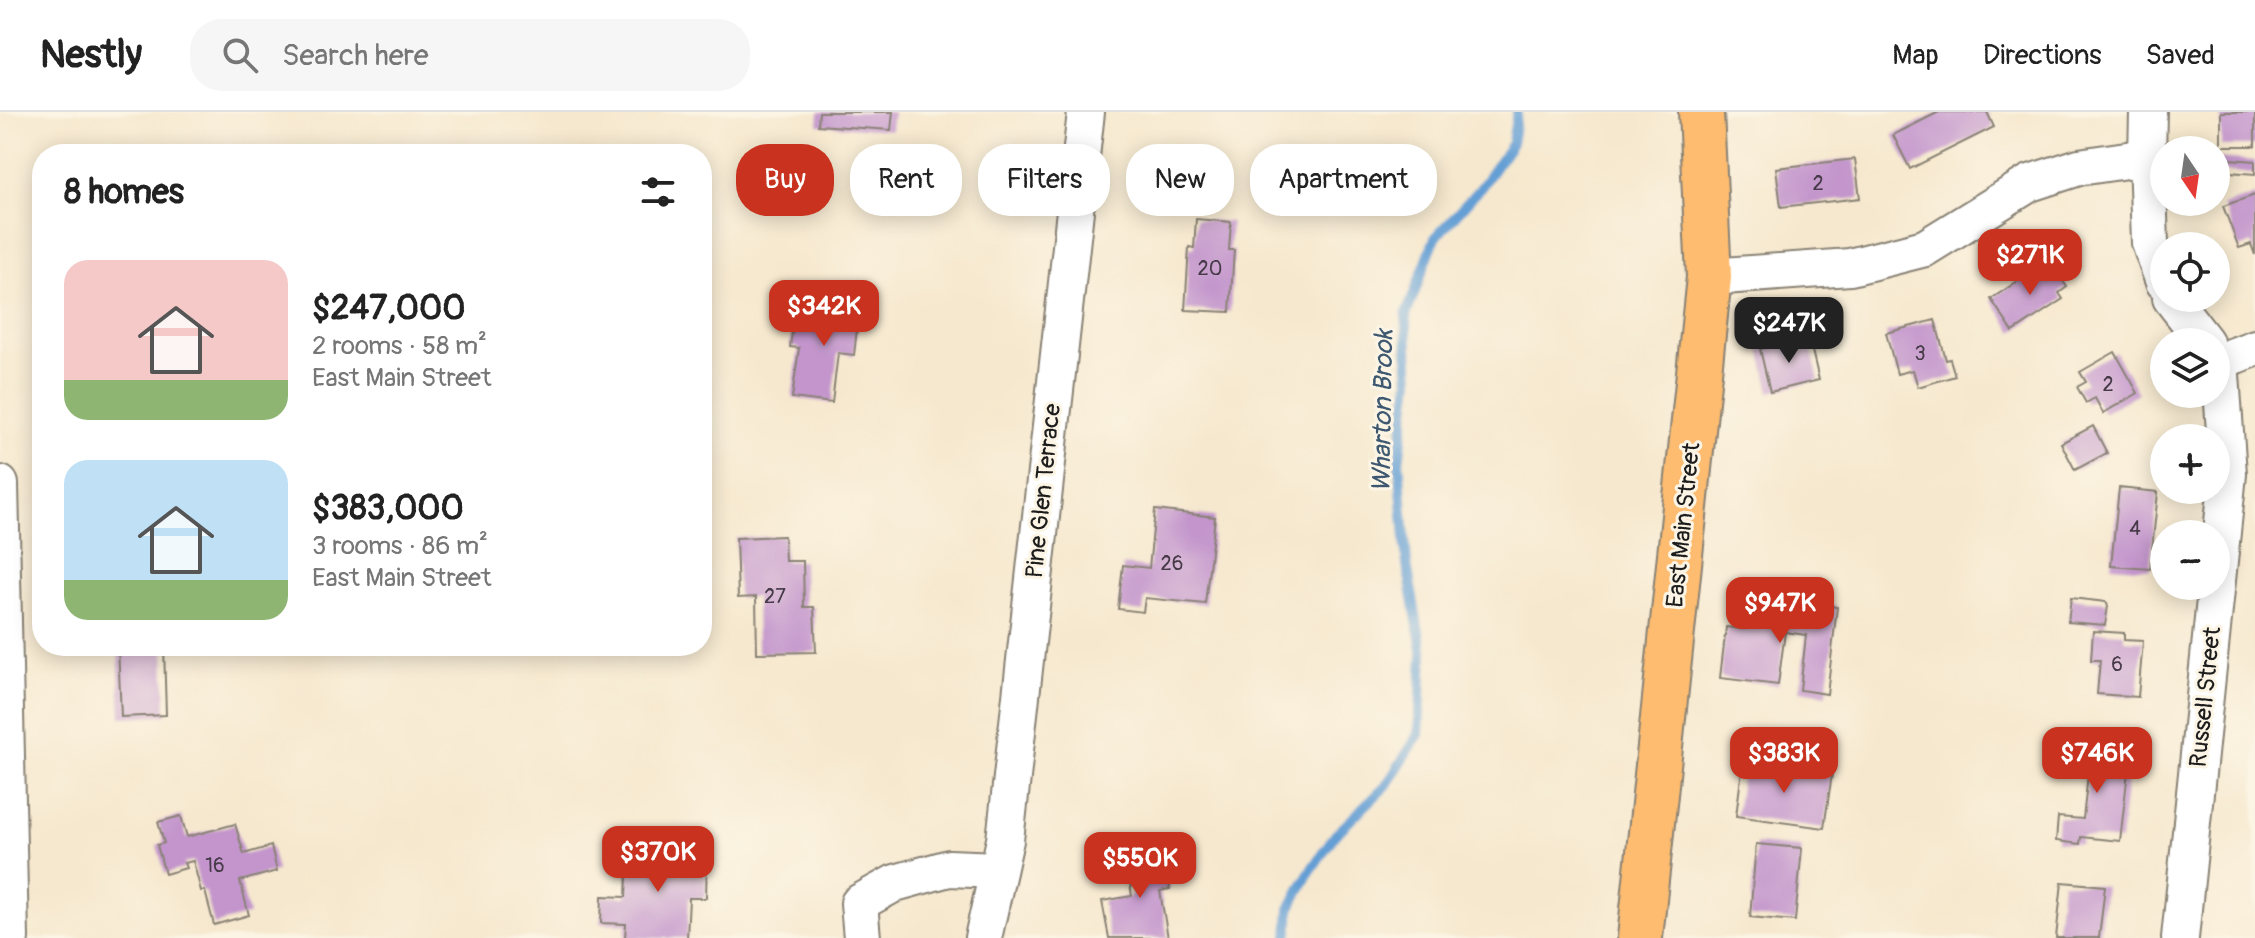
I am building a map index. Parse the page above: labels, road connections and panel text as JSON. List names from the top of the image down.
{
  "streets": {
    "main road": ["East Main Street"],
    "street": ["Pine Glen Terrace", "Russell Street"]
  },
  "water": ["Wharton Brook"],
  "house_numbers": [
    "2",
    "20",
    "3",
    "2",
    "4",
    "26",
    "27",
    "6",
    "16"
  ],
  "north": "bottom",
  "page": {
    "header": "Nestly",
    "search": "Search here",
    "nav": ["Map", "Directions", "Saved"],
    "map_buttons": ["+", "−"],
    "chip": [
      "Buy",
      "Rent",
      "Filters",
      "New",
      "Apartment"
    ],
    "heading": "8 homes",
    "price": [
      "$271K",
      "$342K",
      "$247K",
      "$947K",
      "$383K",
      "$746K",
      "$370K",
      "$550K"
    ],
    "list": [
      {
        "name": "$247,000",
        "note": "2 rooms · 58 m² · East Main Street"
      },
      {
        "name": "$383,000",
        "note": "3 rooms · 86 m² · East Main Street"
      }
    ]
  }
}
